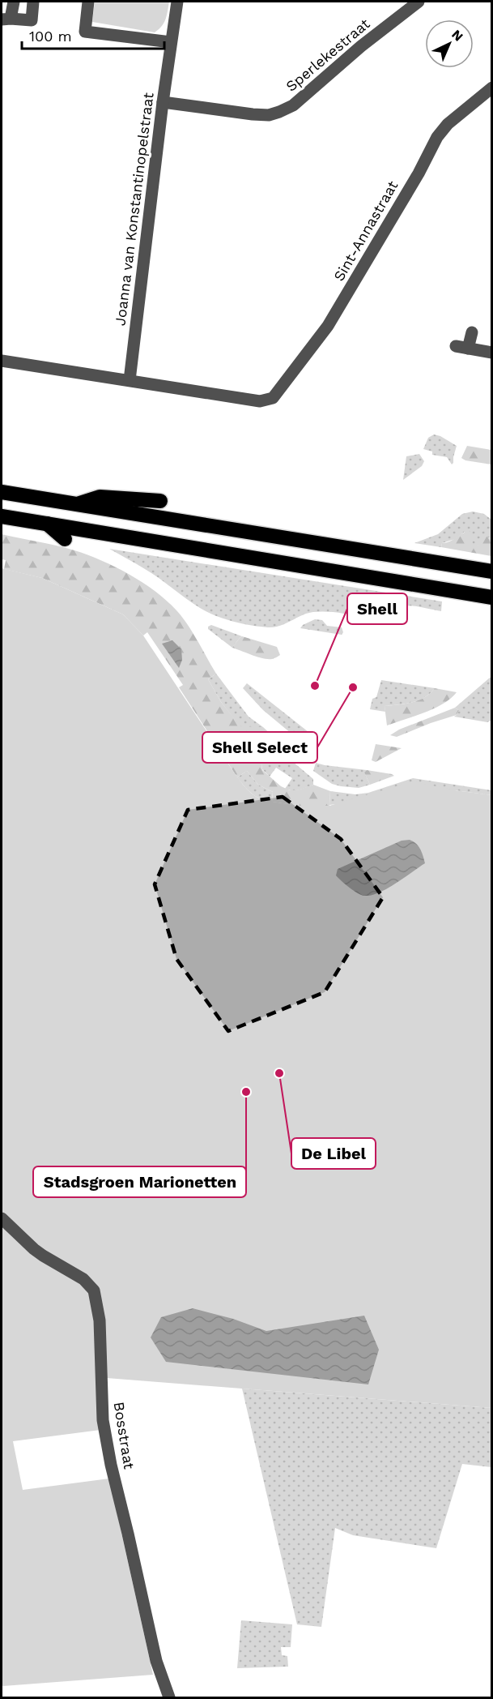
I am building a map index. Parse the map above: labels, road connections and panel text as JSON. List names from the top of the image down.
{
  "streets": {
    "street": [
      "Sperlekestraat",
      "Joanna van Konstantinopelstraat",
      "Sint-Annastraat",
      "Bosstraat"
    ]
  },
  "crossings": [
    ["Sperlekestraat", "Joanna van Konstantinopelstraat"],
    ["Joanna van Konstantinopelstraat", "Sint-Annastraat"]
  ],
  "places": [
    "Shell",
    "Shell Select",
    "De Libel",
    "Stadsgroen Marionetten"
  ],
  "scale_bar": "100 m",
  "north": "top right"
}
